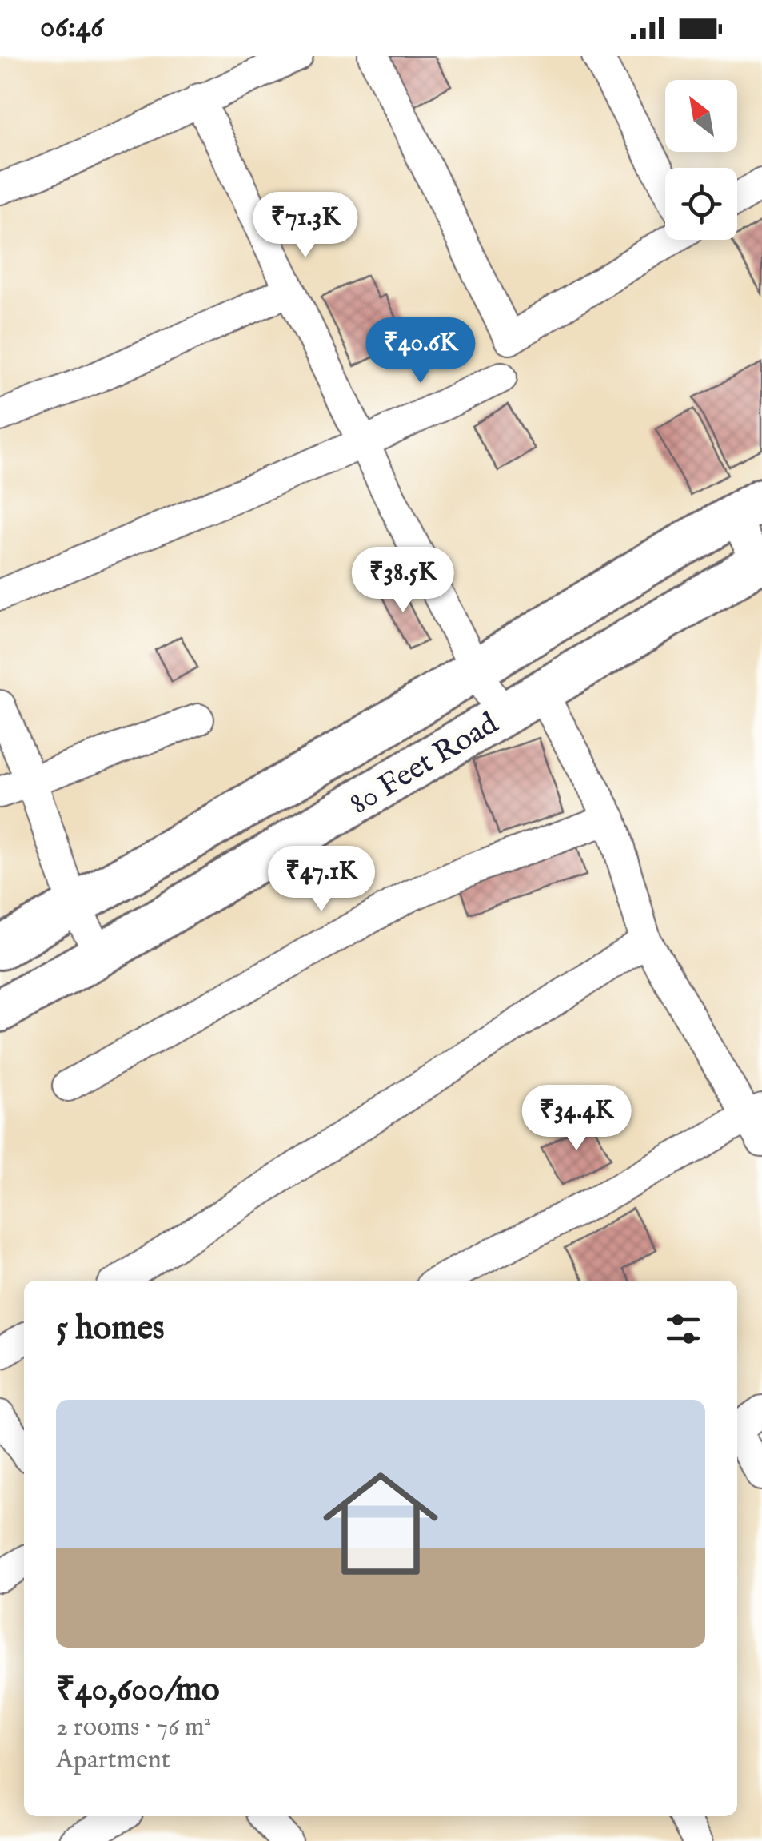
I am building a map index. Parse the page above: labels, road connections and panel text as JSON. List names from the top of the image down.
{
  "streets": {
    "street": ["80 Feet Road"]
  },
  "north": "top left",
  "page": {
    "status": "06:46",
    "price": [
      "₹71.3K",
      "₹40.6K",
      "₹38.5K",
      "₹47.1K",
      "₹34.4K"
    ],
    "heading": "5 homes",
    "list": [
      {
        "name": "₹40,600/mo",
        "note": "2 rooms · 76 m² · Apartment"
      }
    ]
  }
}
